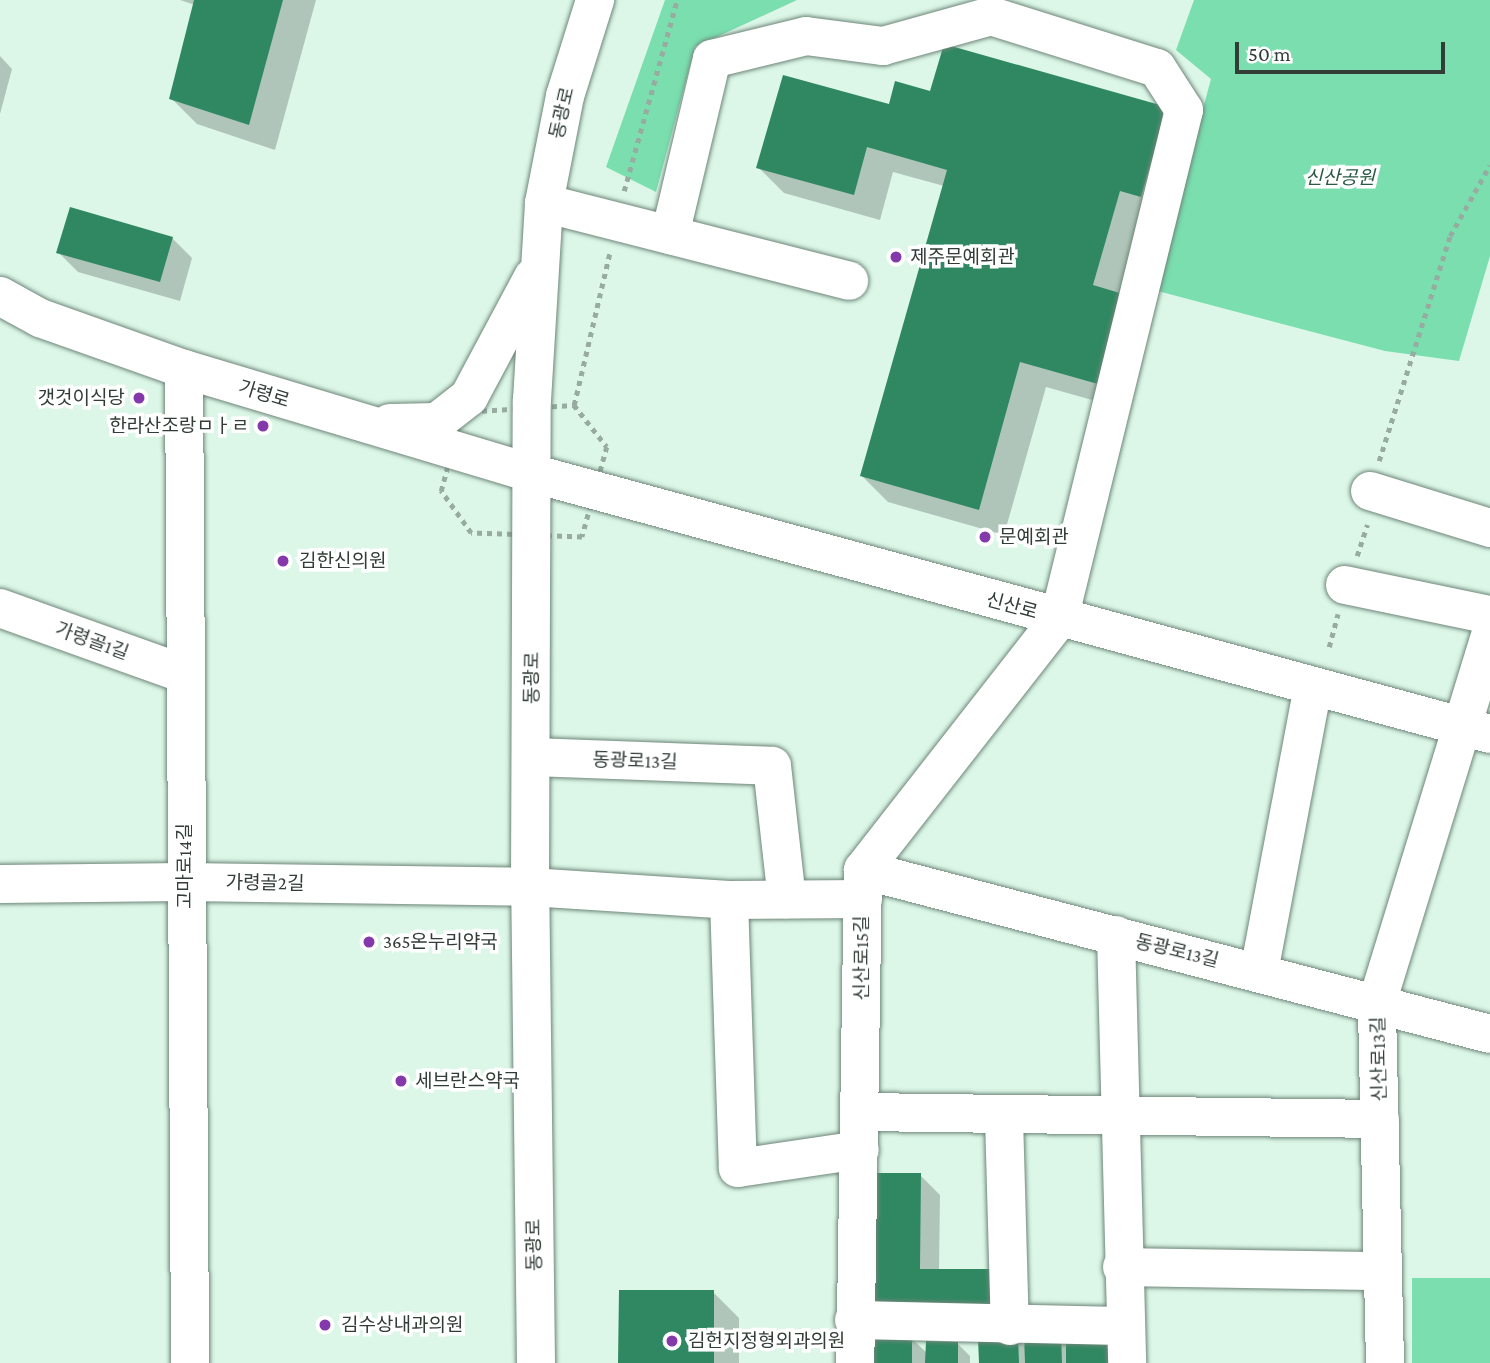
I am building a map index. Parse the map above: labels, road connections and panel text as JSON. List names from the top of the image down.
{
  "streets": {
    "street": [
      "동광로",
      "가령로",
      "신산로",
      "가령골1길",
      "동광로13길",
      "고마로14길",
      "가령골2길",
      "신산로15길",
      "신산로13길"
    ]
  },
  "crossings": [
    ["동광로", "가령로"],
    ["동광로", "신산로"],
    ["동광로", "동광로13길"],
    ["동광로", "가령골2길"],
    ["가령로", "신산로"],
    ["가령로", "고마로14길"],
    ["신산로", "신산로13길"],
    ["가령골1길", "고마로14길"],
    ["동광로13길", "가령골2길"],
    ["동광로13길", "신산로15길"],
    ["동광로13길", "신산로13길"],
    ["고마로14길", "가령골2길"]
  ],
  "parks": ["신산공원"],
  "places": [
    "제주문예회관",
    "갯것이식당",
    "한라산조랑ㅁㅏㄹ",
    "문예회관",
    "김한신의원",
    "365온누리약국",
    "세브란스약국",
    "김수상내과의원",
    "김헌지정형외과의원"
  ],
  "scale_bar": "50 m"
}
